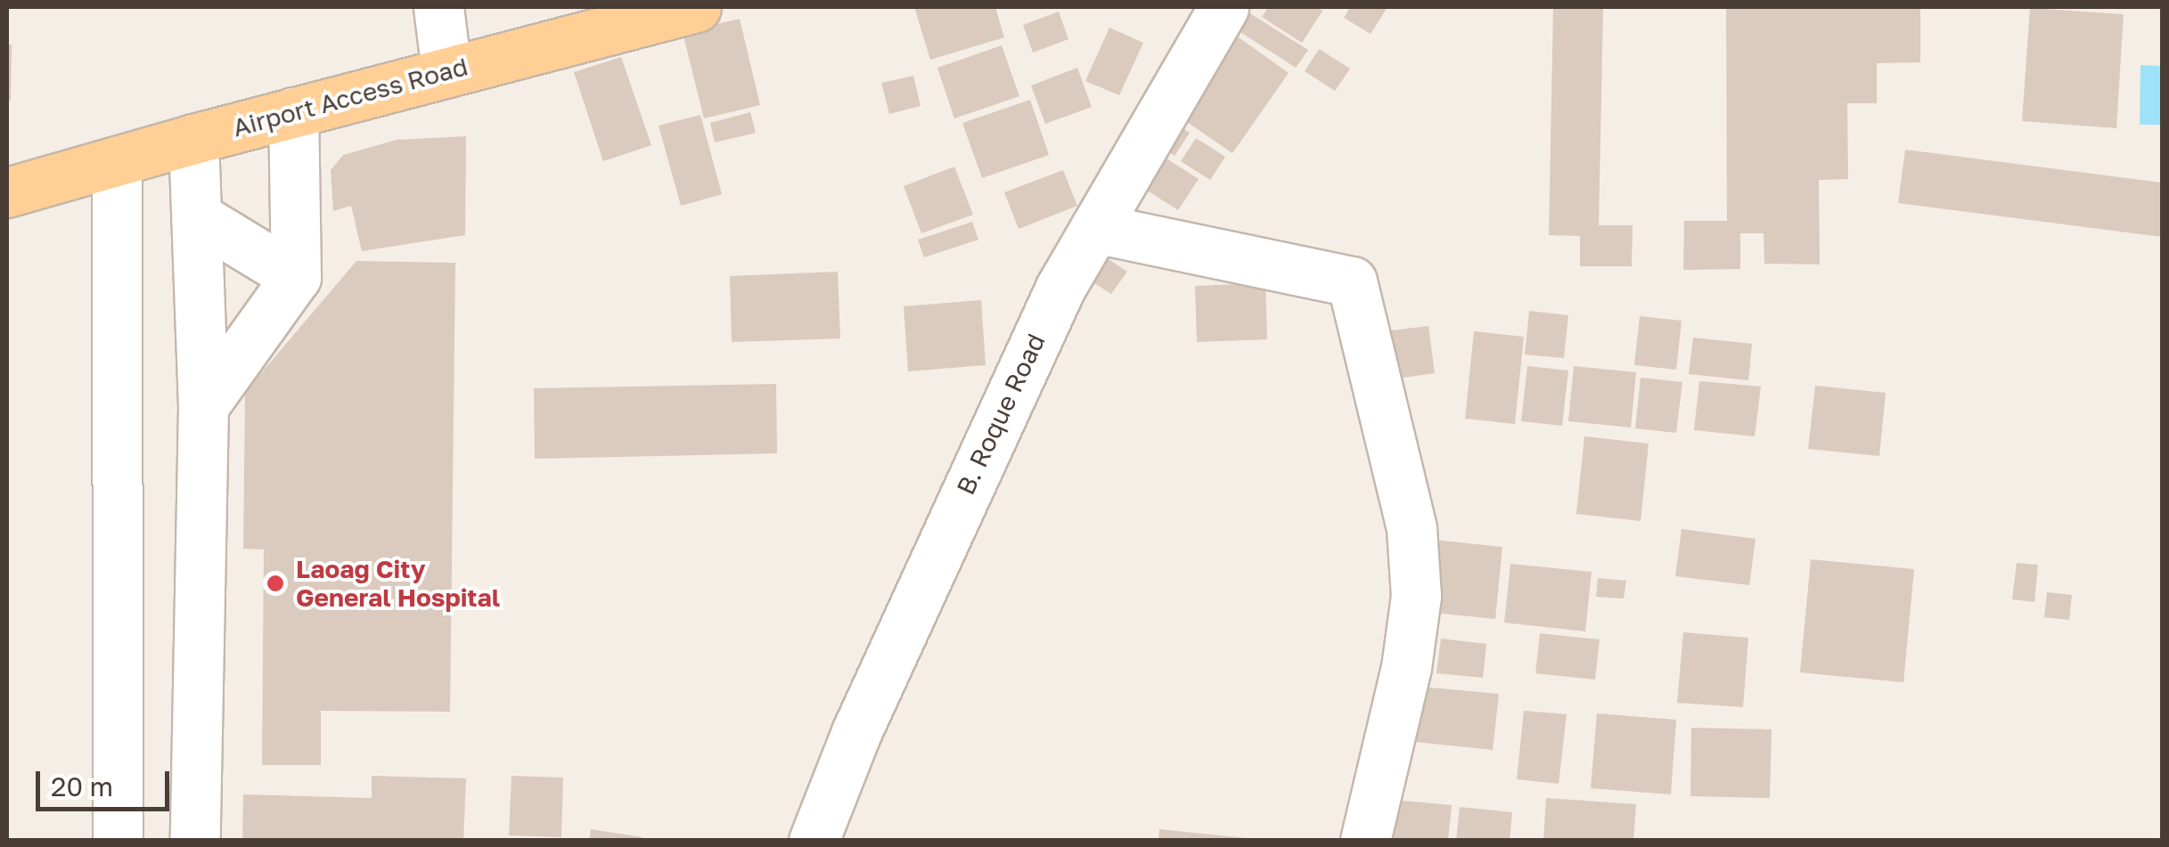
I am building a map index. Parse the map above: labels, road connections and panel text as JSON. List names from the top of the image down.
{
  "streets": {
    "main road": ["Airport Access Road"],
    "street": ["B. Roque Road"]
  },
  "places": ["Laoag City General Hospital"],
  "scale_bar": "20 m"
}
